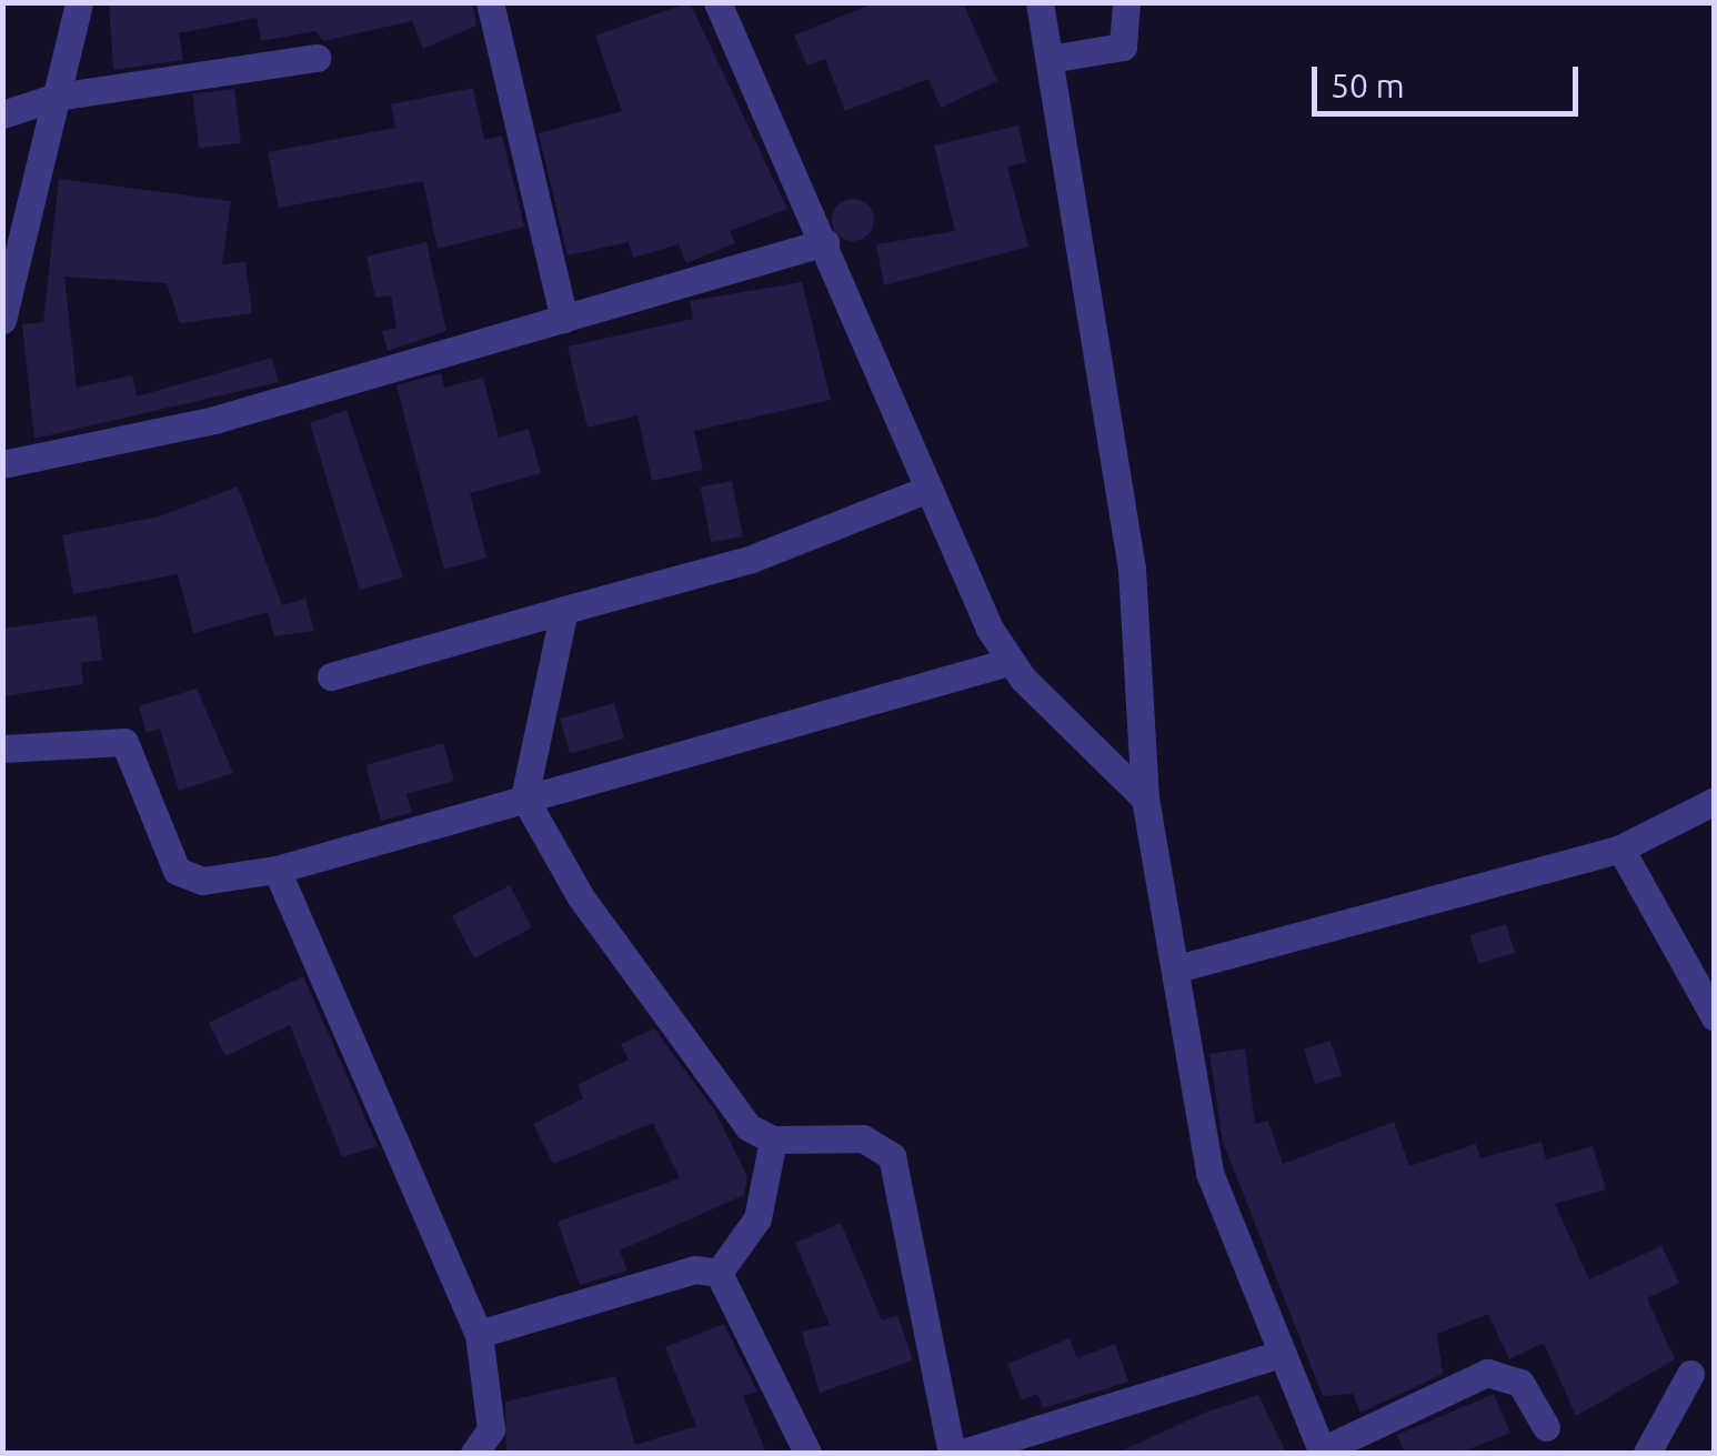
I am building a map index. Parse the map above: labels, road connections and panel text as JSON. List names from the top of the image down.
{
  "scale_bar": "50 m"
}
